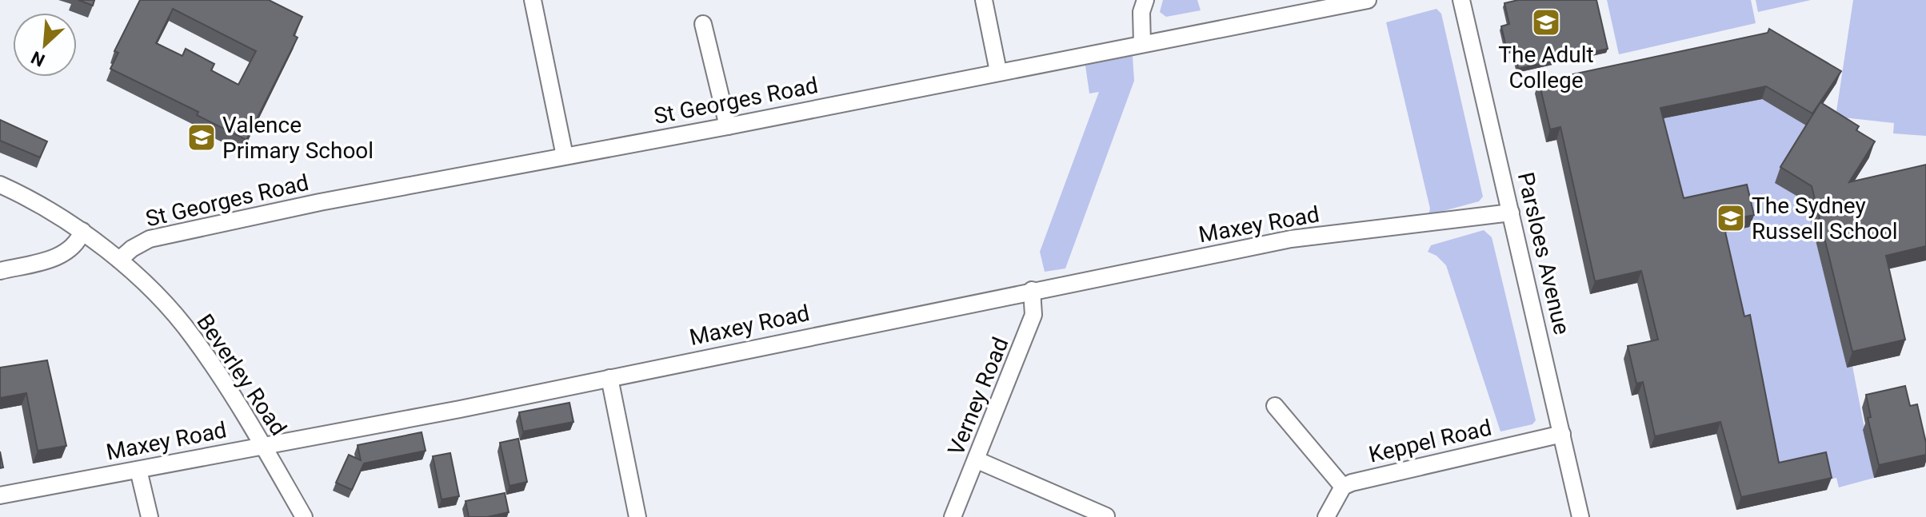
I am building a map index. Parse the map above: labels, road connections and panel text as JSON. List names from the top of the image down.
{
  "streets": {
    "street": [
      "St Georges Road",
      "Maxey Road",
      "Parsloes Avenue",
      "Beverley Road",
      "Verney Road",
      "Keppel Road"
    ]
  },
  "crossings": [
    ["St Georges Road", "Beverley Road"],
    ["Maxey Road", "Parsloes Avenue"],
    ["Maxey Road", "Beverley Road"],
    ["Maxey Road", "Verney Road"],
    ["Parsloes Avenue", "Keppel Road"]
  ],
  "places": {
    "school or university": ["The Adult College", "Valence Primary School", "The Sydney Russell School"]
  },
  "north": "bottom left"
}
